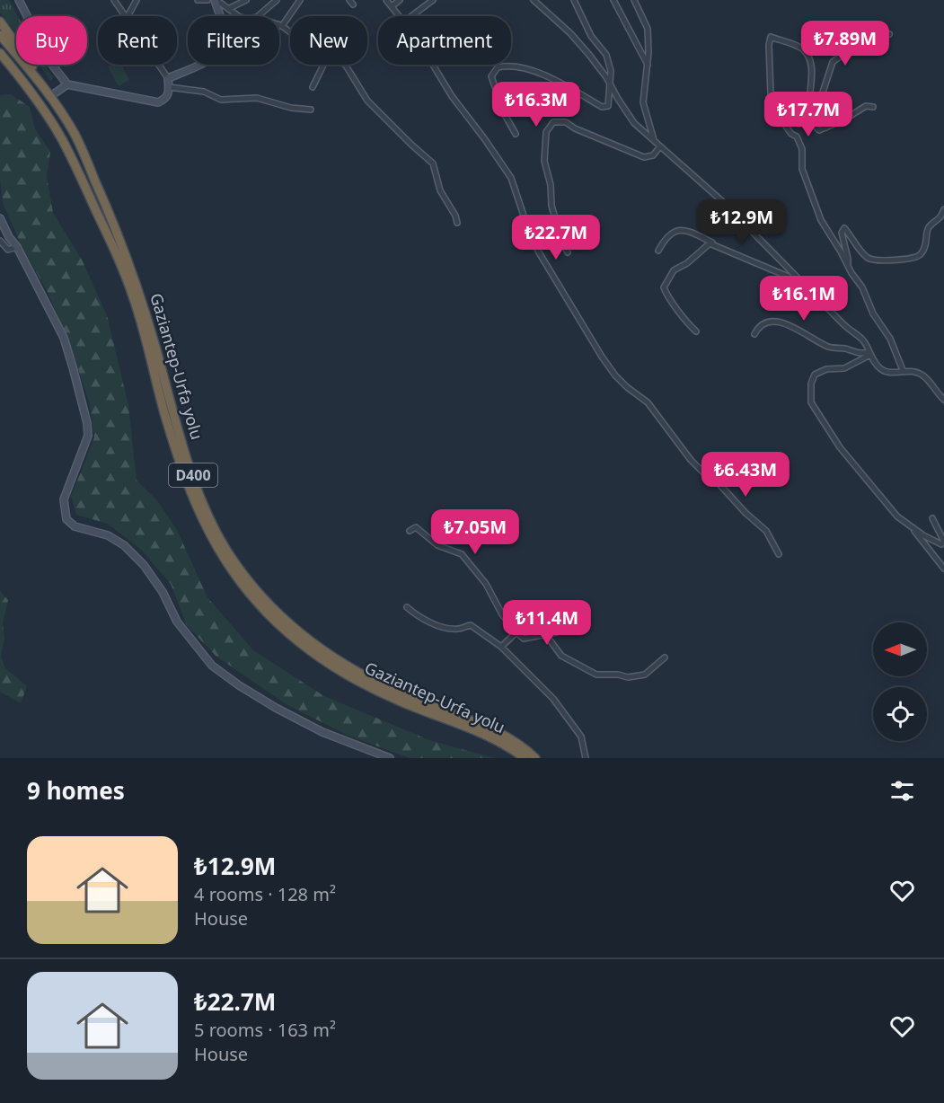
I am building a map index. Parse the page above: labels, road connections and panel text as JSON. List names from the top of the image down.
{
  "streets": {
    "highway": ["Gaziantep-Urfa yolu", "D400"]
  },
  "north": "left",
  "page": {
    "chip": [
      "Buy",
      "Rent",
      "Filters",
      "New",
      "Apartment"
    ],
    "price": [
      "₺7.89M",
      "₺16.3M",
      "₺17.7M",
      "₺12.9M",
      "₺22.7M",
      "₺16.1M",
      "₺6.43M",
      "₺7.05M",
      "₺11.4M"
    ],
    "heading": "9 homes",
    "list": [
      {
        "name": "₺12.9M",
        "note": "4 rooms · 128 m² · House"
      },
      {
        "name": "₺22.7M",
        "note": "5 rooms · 163 m² · House"
      }
    ]
  }
}
